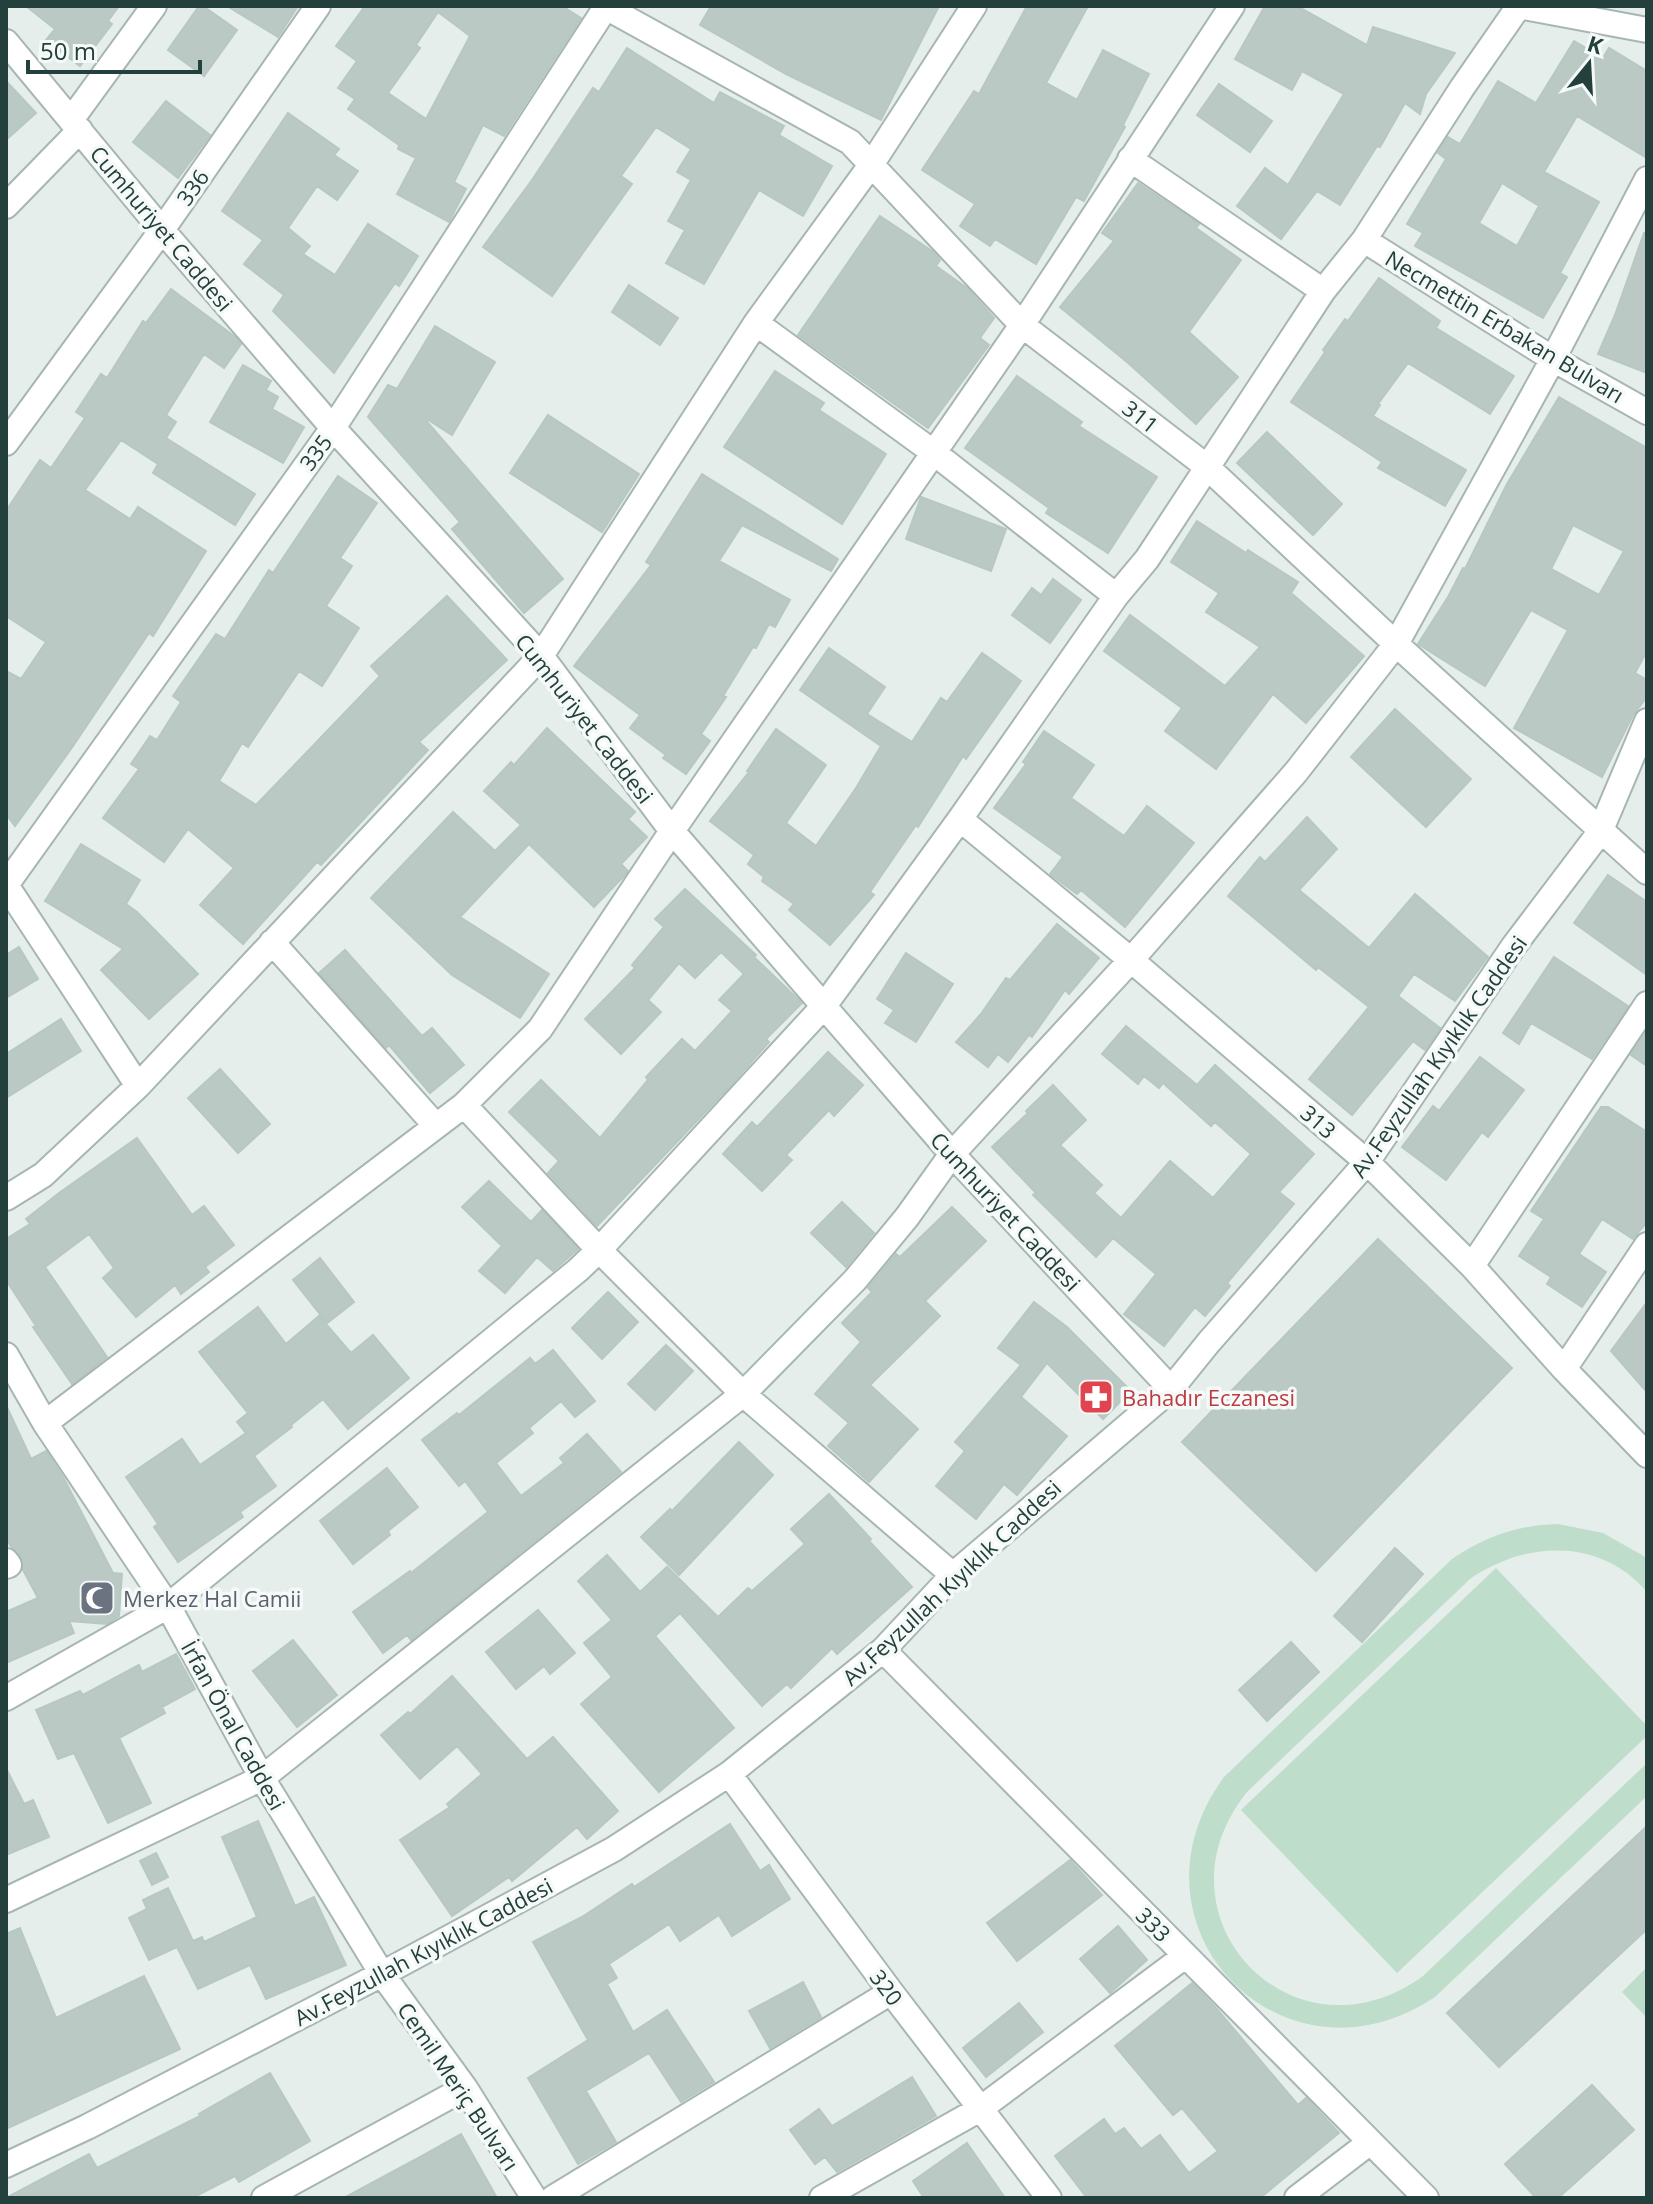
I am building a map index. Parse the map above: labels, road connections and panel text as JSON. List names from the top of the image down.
{
  "streets": {
    "street": [
      "336",
      "Cumhuriyet Caddesi",
      "Necmettin Erbakan Bulvarı",
      "311",
      "335",
      "Av.Feyzullah Kıyıklık Caddesi",
      "313",
      "İrfan Önal Caddesi",
      "333",
      "320",
      "Cemil Meriç Bulvarı"
    ]
  },
  "crossings": [
    ["336", "Cumhuriyet Caddesi"],
    ["Cumhuriyet Caddesi", "335"],
    ["Cumhuriyet Caddesi", "Av.Feyzullah Kıyıklık Caddesi"],
    ["311", "335"],
    ["311", "Av.Feyzullah Kıyıklık Caddesi"],
    ["Av.Feyzullah Kıyıklık Caddesi", "313"],
    ["Av.Feyzullah Kıyıklık Caddesi", "İrfan Önal Caddesi"],
    ["Av.Feyzullah Kıyıklık Caddesi", "333"],
    ["Av.Feyzullah Kıyıklık Caddesi", "320"],
    ["Av.Feyzullah Kıyıklık Caddesi", "Cemil Meriç Bulvarı"],
    ["İrfan Önal Caddesi", "Cemil Meriç Bulvarı"]
  ],
  "places": {
    "pharmacy": ["Bahadır Eczanesi"],
    "mosque": ["Merkez Hal Camii"]
  },
  "scale_bar": "50 m",
  "north": "top"
}
